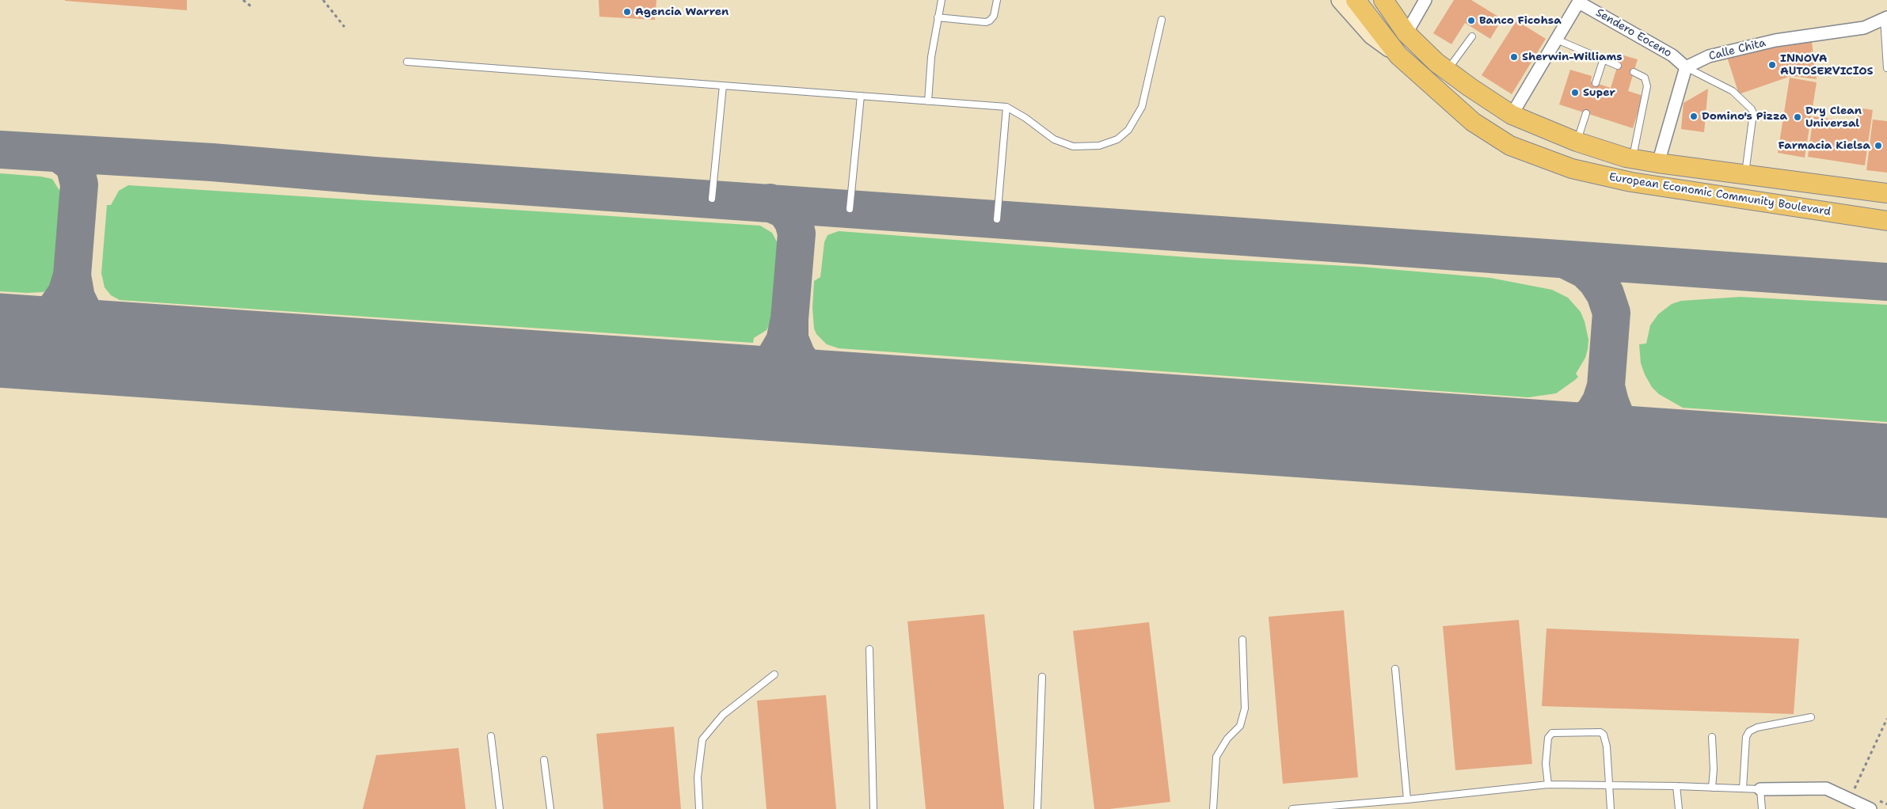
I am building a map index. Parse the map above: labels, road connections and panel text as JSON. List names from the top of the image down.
{
  "streets": {
    "main road": ["European Economic Community Boulevard"],
    "street": ["Sendero Eoceno", "Calle Chita"]
  },
  "crossings": [
    ["Sendero Eoceno", "Calle Chita"]
  ],
  "places": [
    "Agencia Warren",
    "Banco Ficohsa",
    "Sherwin-Williams",
    "INNOVA AUTOSERVICIOS",
    "Super",
    "Domino's Pizza",
    "Dry Clean Universal",
    "Farmacia Kielsa"
  ]
}
